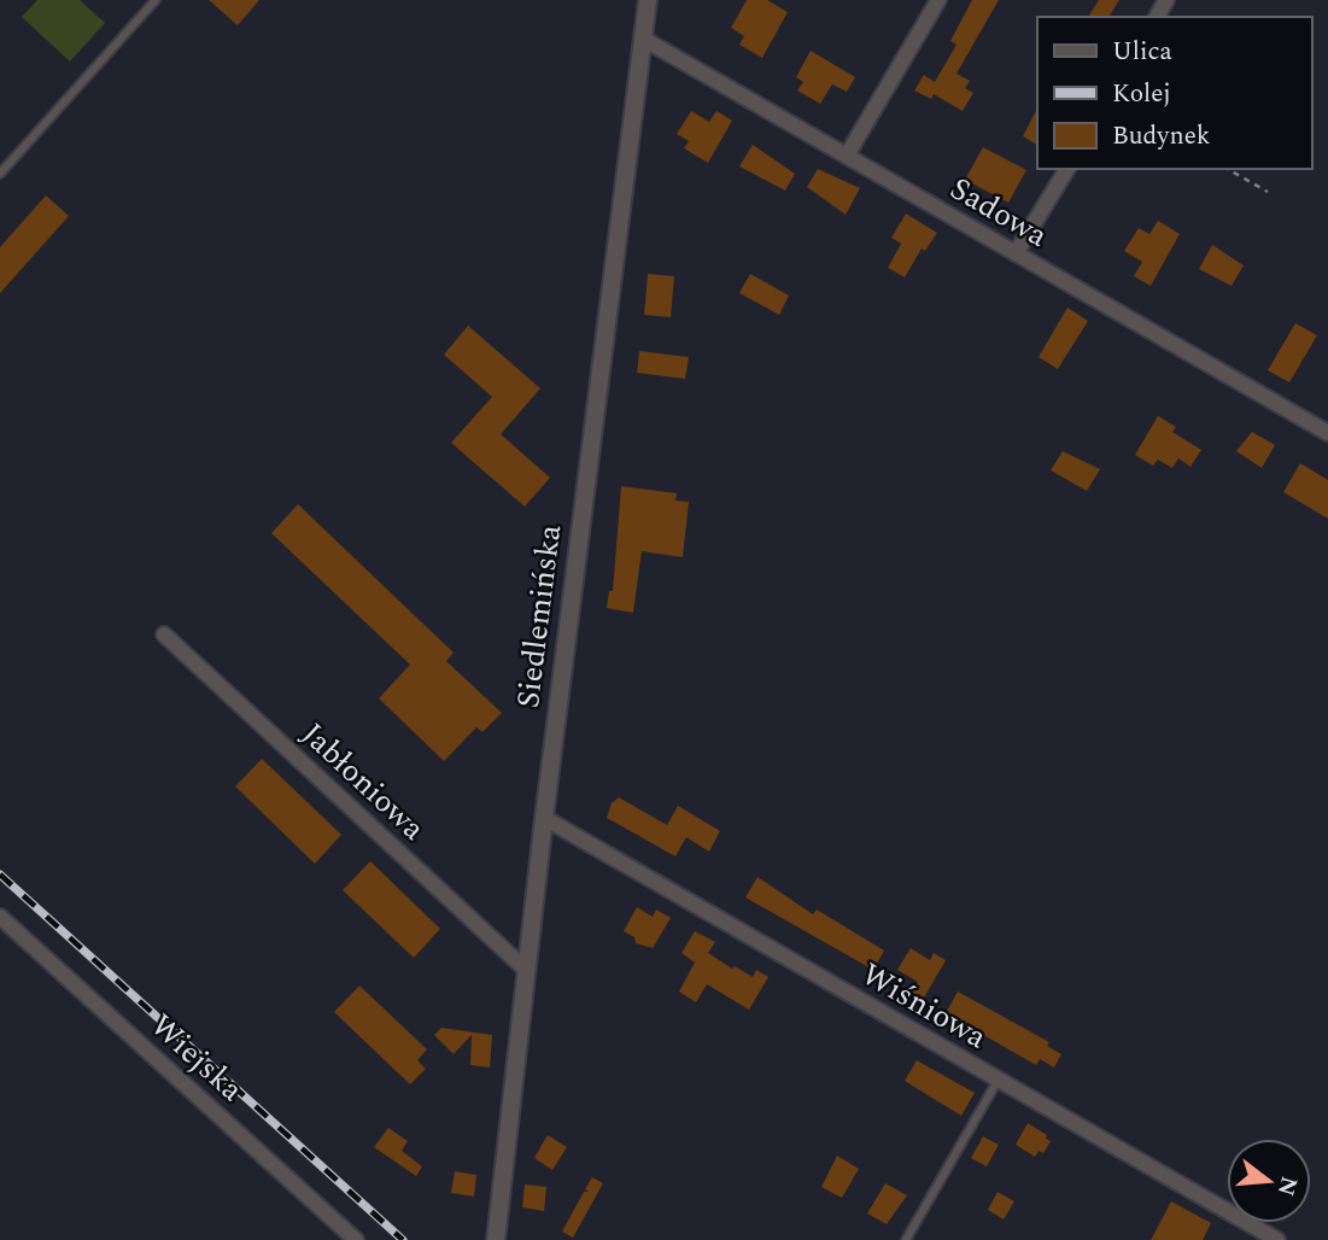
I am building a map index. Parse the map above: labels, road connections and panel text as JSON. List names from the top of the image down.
{
  "streets": {
    "street": [
      "Sadowa",
      "Siedlemińska",
      "Jabłoniowa",
      "Wiśniowa",
      "Wiejska"
    ]
  },
  "crossings": [
    ["Sadowa", "Siedlemińska"],
    ["Siedlemińska", "Jabłoniowa"],
    ["Siedlemińska", "Wiśniowa"]
  ],
  "legend": ["Ulica", "Kolej", "Budynek"],
  "north": "right"
}
